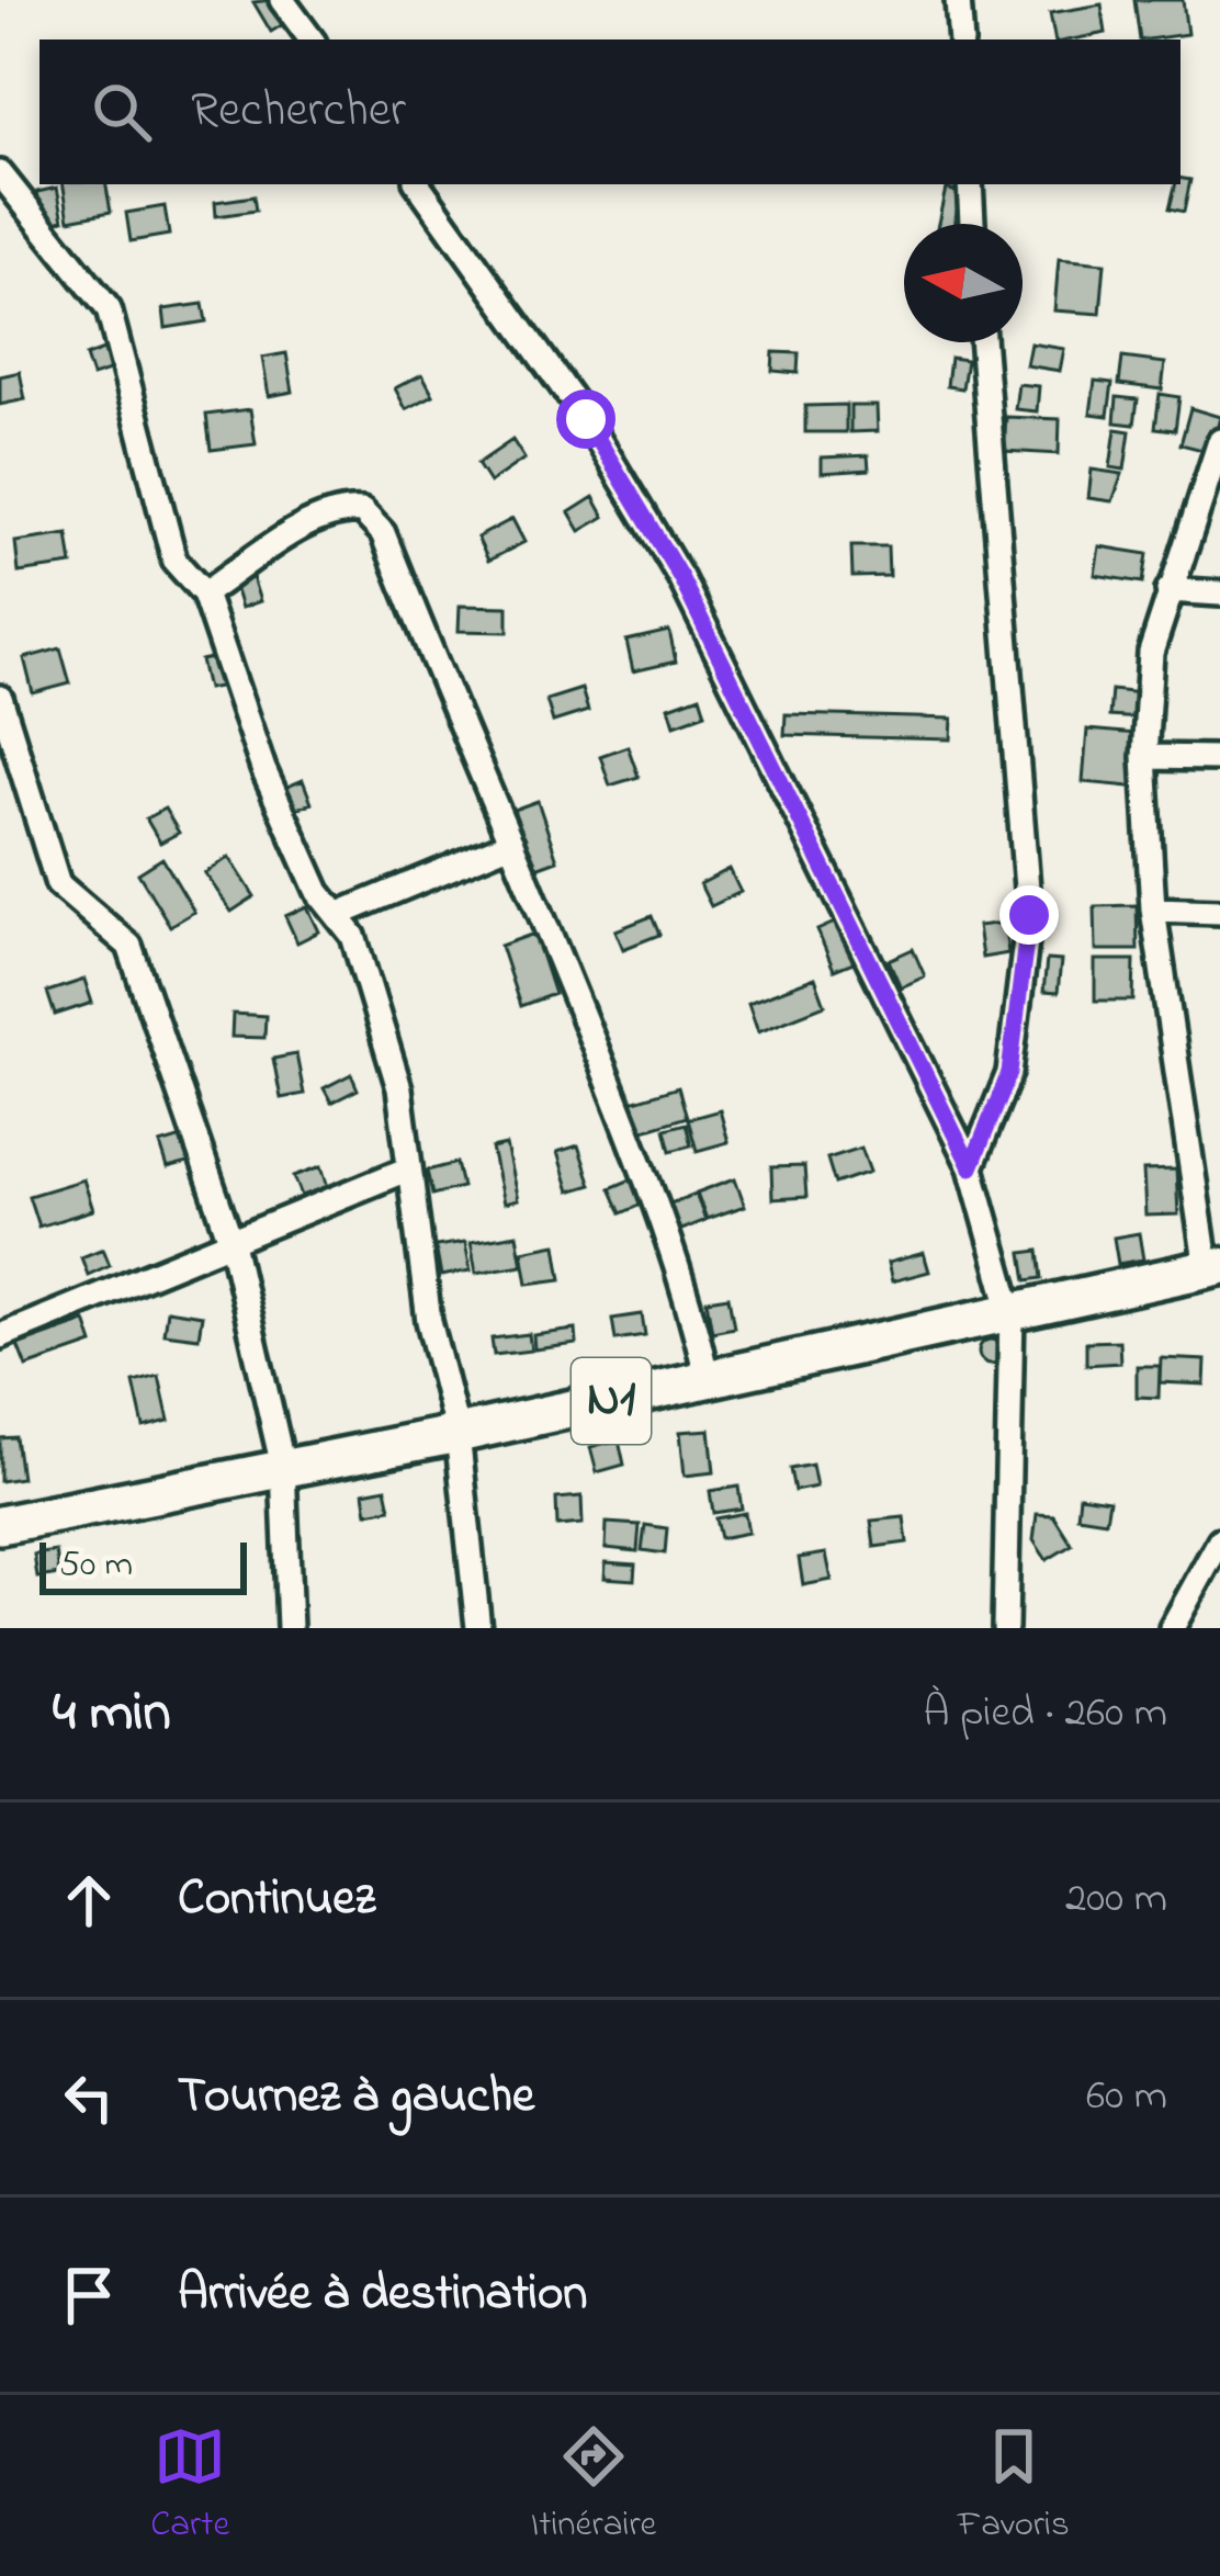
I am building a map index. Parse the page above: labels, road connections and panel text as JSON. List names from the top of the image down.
{
  "streets": {
    "main road": ["N1"]
  },
  "scale_bar": "50 m",
  "north": "left",
  "page": {
    "search": "Rechercher",
    "scale": "50 m",
    "heading": ["4 min", "À pied · 260 m"],
    "list": [
      ["Continuez", "200 m"],
      ["Tournez à gauche", "60 m"],
      "Arrivée à destination"
    ],
    "nav": ["Carte", "Itinéraire", "Favoris"]
  }
}
